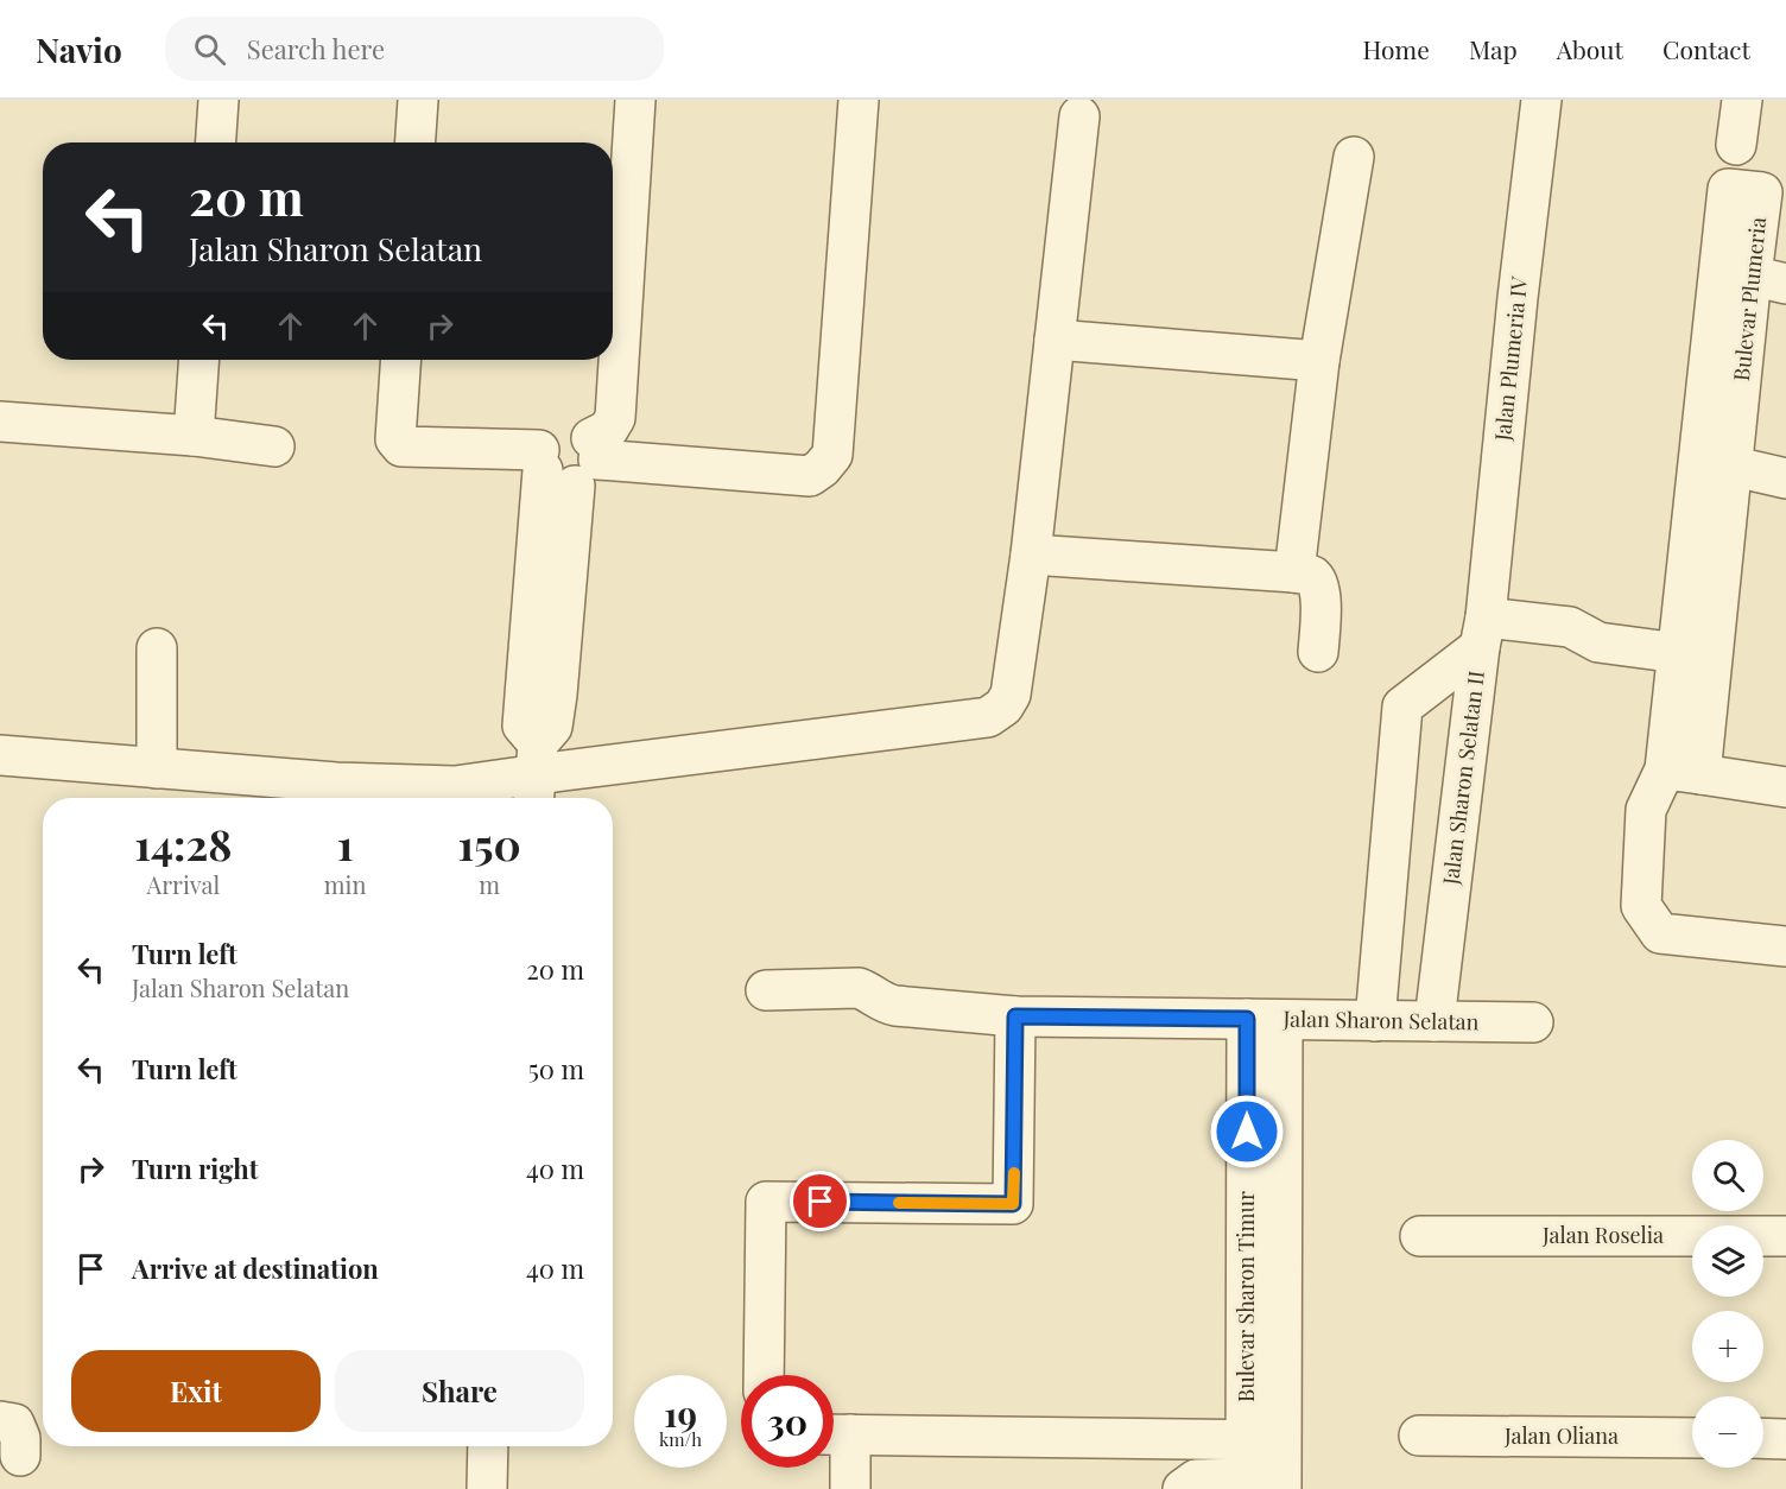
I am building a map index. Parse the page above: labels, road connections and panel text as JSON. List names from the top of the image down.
{
  "streets": {
    "street": [
      "Bulevar Plumeria",
      "Jalan Plumeria IV",
      "Jalan Sharon Selatan II",
      "Jalan Sharon Selatan",
      "Jalan Roselia",
      "Bulevar Sharon Timur",
      "Jalan Oliana"
    ]
  },
  "crossings": [
    ["Jalan Plumeria IV", "Jalan Sharon Selatan II"],
    ["Jalan Sharon Selatan II", "Jalan Sharon Selatan"],
    ["Jalan Sharon Selatan", "Bulevar Sharon Timur"]
  ],
  "page": {
    "header": "Navio",
    "search": "Search here",
    "nav": [
      "Home",
      "Map",
      "About",
      "Contact"
    ],
    "turn": ["20 m", "Jalan Sharon Selatan"],
    "eta": [
      "14:28",
      "Arrival",
      "1",
      "min",
      "150",
      "m"
    ],
    "list": [
      {
        "name": "Turn left",
        "note": "Jalan Sharon Selatan",
        "value": "20 m"
      },
      {
        "name": "Turn left",
        "value": "50 m"
      },
      {
        "name": "Turn right",
        "value": "40 m"
      },
      {
        "name": "Arrive at destination",
        "value": "40 m"
      }
    ],
    "map_buttons": ["+", "−"],
    "buttons": ["Exit", "Share"],
    "speed": "19 km/h",
    "limit": "30"
  }
}
